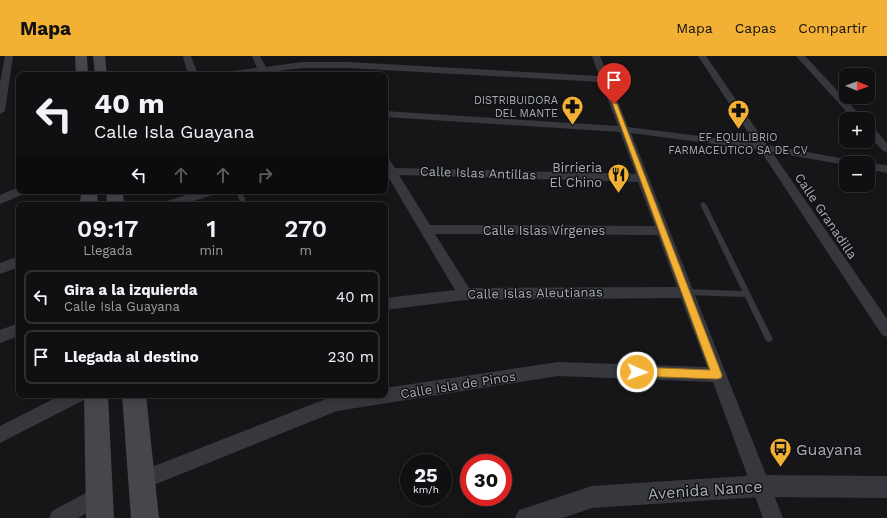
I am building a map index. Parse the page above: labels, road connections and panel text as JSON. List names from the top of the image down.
{
  "streets": {
    "street": [
      "Calle Islas Antillas",
      "Calle Granadilla",
      "Calle Islas Vírgenes",
      "Calle Islas Aleutianas",
      "Calle Isla de Pinos",
      "Avenida Nance"
    ]
  },
  "places": {
    "pharmacy": ["DISTRIBUIDORA DEL MANTE", "EF EQUILIBRIO FARMACEUTICO SA DE CV"],
    "restaurant": ["Birrieria El Chino"],
    "bus stop": ["Guayana"]
  },
  "north": "right",
  "page": {
    "header": "Mapa",
    "nav": ["Mapa", "Capas", "Compartir"],
    "map_buttons": ["+", "−"],
    "turn": ["40 m", "Calle Isla Guayana"],
    "eta": [
      "09:17",
      "Llegada",
      "1",
      "min",
      "270",
      "m"
    ],
    "list": [
      {
        "name": "Gira a la izquierda",
        "note": "Calle Isla Guayana",
        "value": "40 m"
      },
      {
        "name": "Llegada al destino",
        "value": "230 m"
      }
    ],
    "speed": "25 km/h",
    "limit": "30"
  }
}
